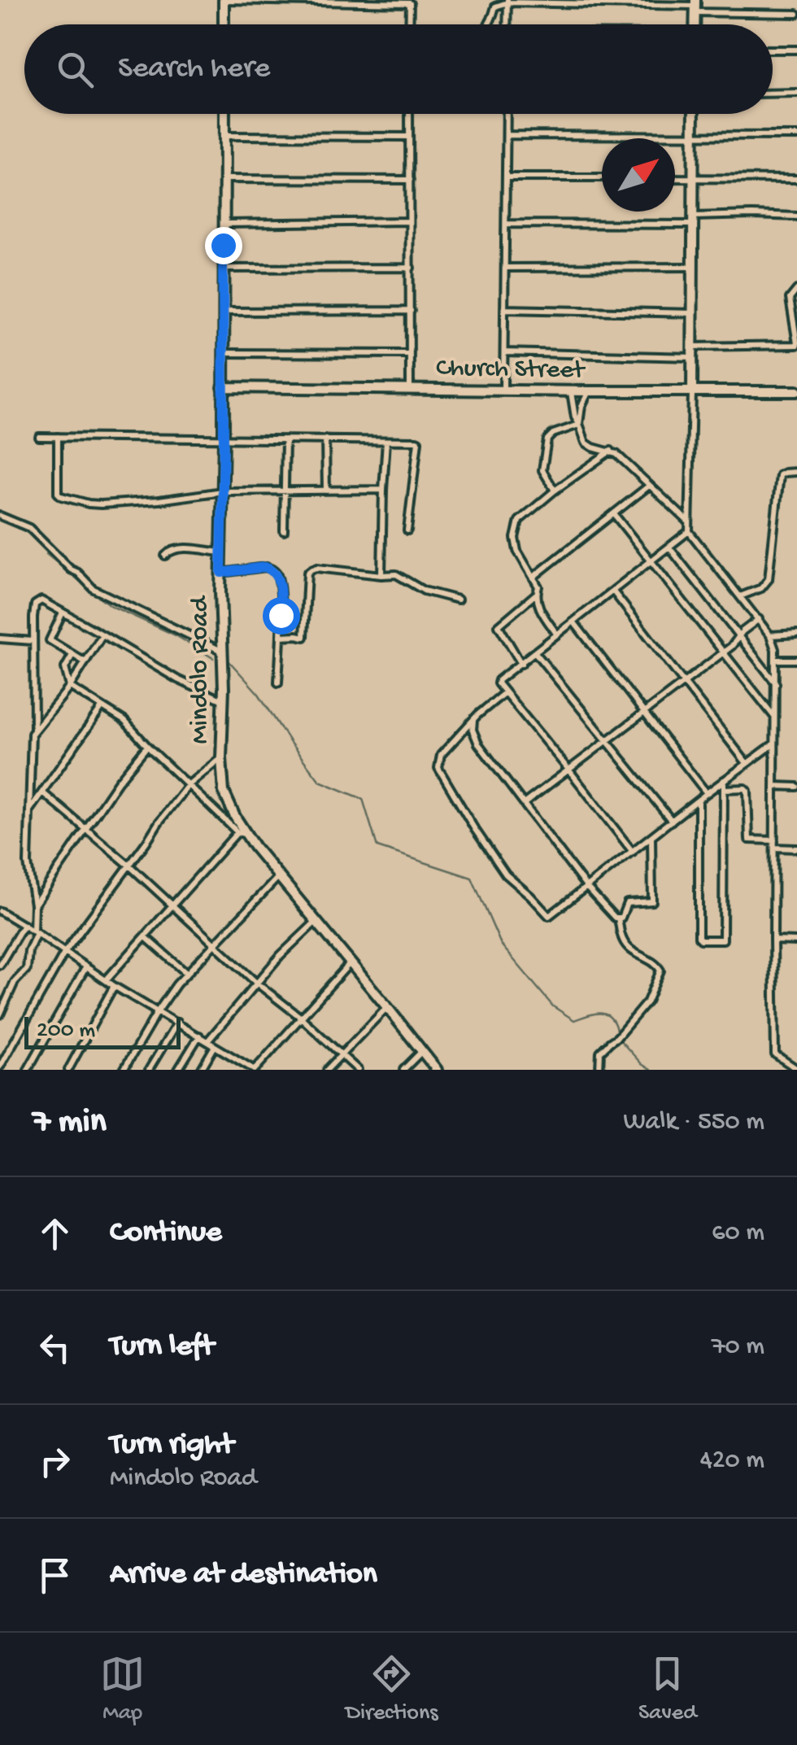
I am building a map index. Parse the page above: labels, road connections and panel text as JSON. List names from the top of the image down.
{
  "streets": {
    "street": ["Church Street", "Mindolo Road"]
  },
  "crossings": [
    ["Church Street", "Mindolo Road"]
  ],
  "scale_bar": "200 m",
  "north": "top right",
  "page": {
    "search": "Search here",
    "scale": "200 m",
    "heading": ["7 min", "Walk · 550 m"],
    "list": [
      ["Continue", "60 m"],
      ["Turn left", "70 m"],
      ["Turn right", "Mindolo Road", "420 m"],
      "Arrive at destination"
    ],
    "nav": ["Map", "Directions", "Saved"]
  }
}
